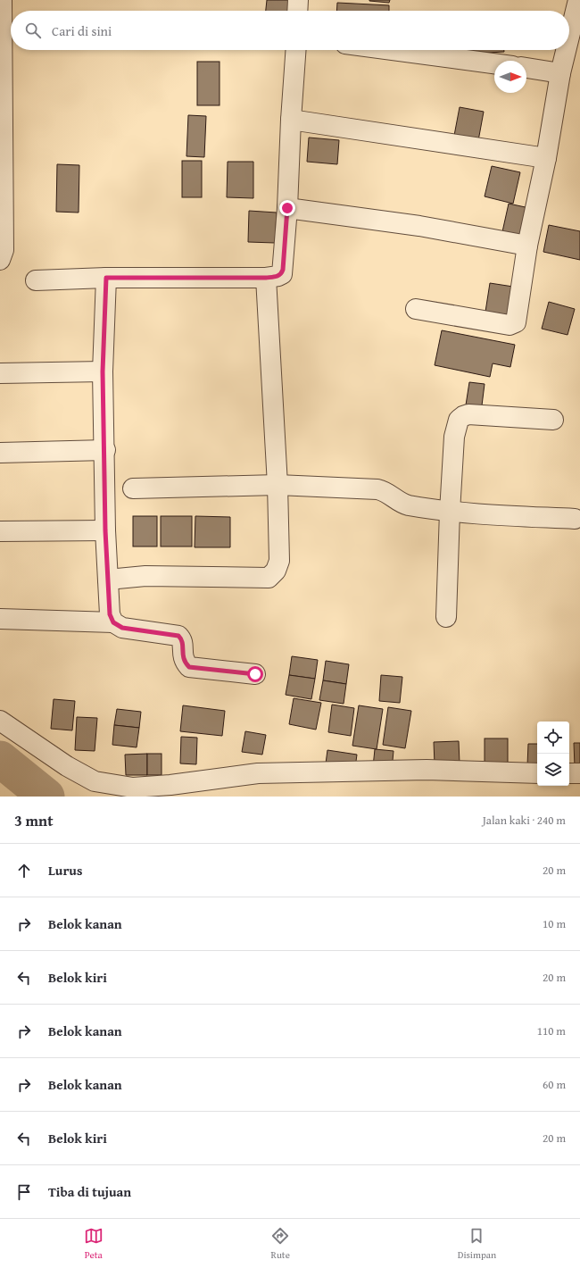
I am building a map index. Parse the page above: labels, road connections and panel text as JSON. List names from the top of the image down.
{
  "north": "right",
  "page": {
    "search": "Cari di sini",
    "heading": ["3 mnt", "Jalan kaki · 240 m"],
    "list": [
      ["Lurus", "20 m"],
      ["Belok kanan", "10 m"],
      ["Belok kiri", "20 m"],
      ["Belok kanan", "110 m"],
      ["Belok kanan", "60 m"],
      ["Belok kiri", "20 m"],
      "Tiba di tujuan"
    ],
    "nav": ["Peta", "Rute", "Disimpan"]
  }
}
